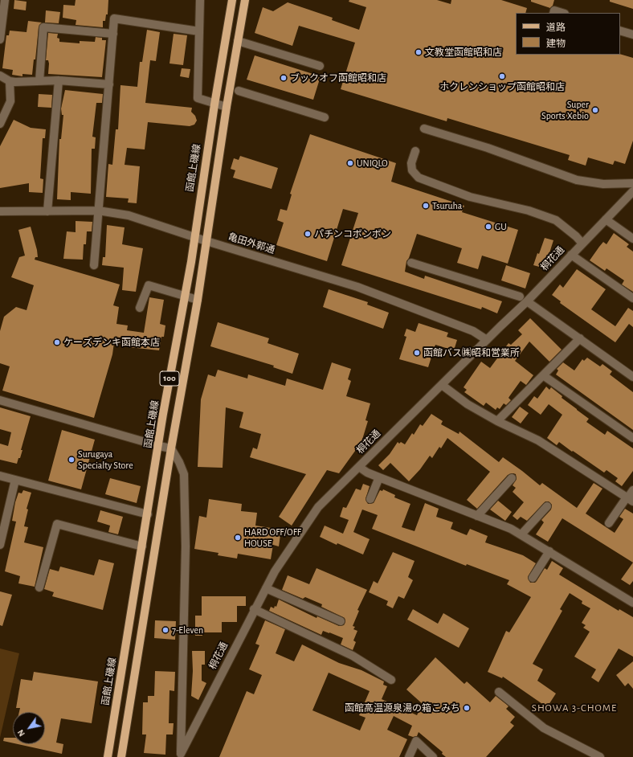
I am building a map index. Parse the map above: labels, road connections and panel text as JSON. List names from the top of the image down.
{
  "streets": {
    "main road": ["函館上磯線", "100"],
    "street": ["亀田外郭通", "桐花通"]
  },
  "crossings": [
    ["函館上磯線", "亀田外郭通"],
    ["亀田外郭通", "桐花通"],
    ["亀田外郭通", "100"]
  ],
  "districts": ["SHOWA 3-CHOME"],
  "places": [
    "文教堂函館昭和店",
    "ホクレンショップ函館昭和店",
    "ブックオフ函館昭和店",
    "Super Sports Xebio",
    "UNIQLO",
    "Tsuruha",
    "GU",
    "パチンコボンボン",
    "ケーズデンキ函館本店",
    "函館バス㈱昭和営業所",
    "Surugaya Specialty Store",
    "HARD OFF/OFF HOUSE",
    "7-Eleven",
    "函館高温源泉湯の箱こみち"
  ],
  "legend": ["道路", "建物"],
  "north": "bottom left"
}
